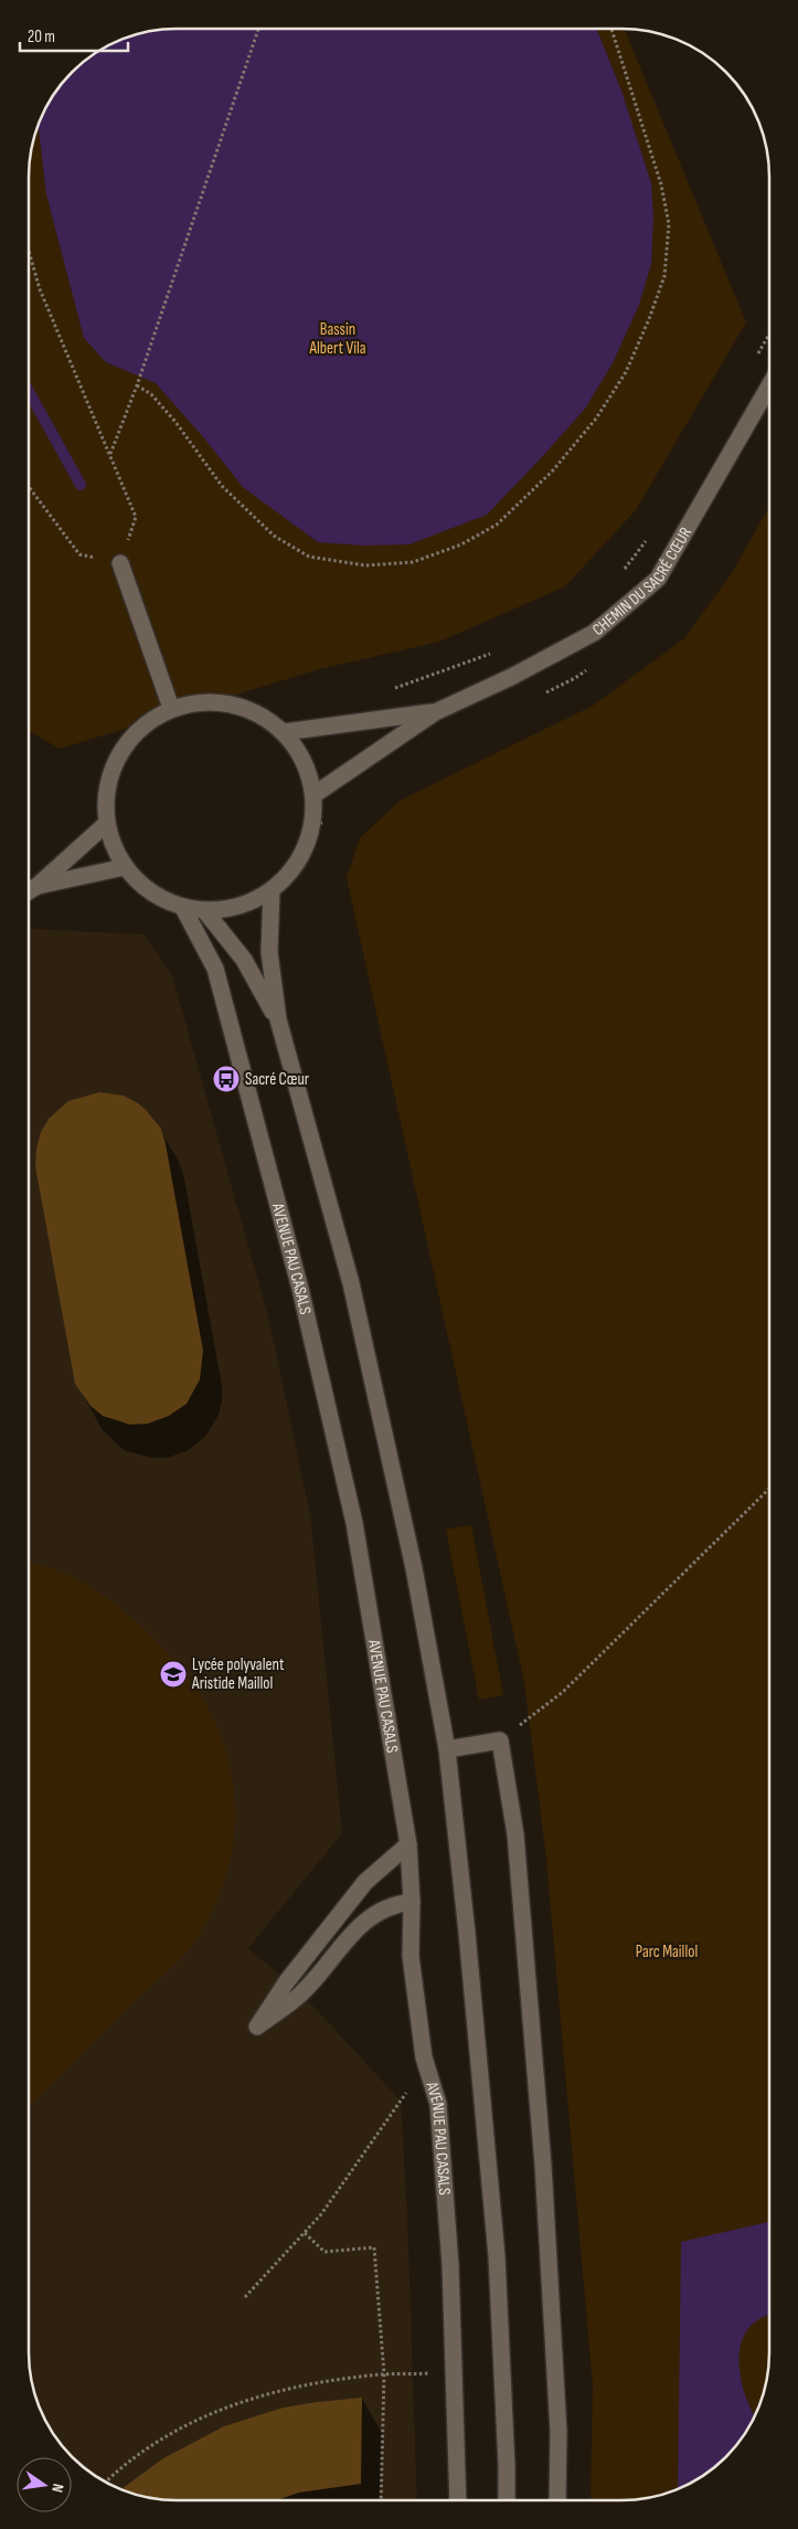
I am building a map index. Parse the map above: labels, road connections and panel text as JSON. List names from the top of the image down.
{
  "streets": {
    "street": ["CHEMIN DU SACRÉ CŒUR", "AVENUE PAU CASALS"]
  },
  "parks": ["Bassin Albert Vila", "Parc Maillol"],
  "places": {
    "bus stop": ["Sacré Cœur"],
    "school or university": ["Lycée polyvalent Aristide Maillol"]
  },
  "scale_bar": "20 m",
  "north": "right"
}
